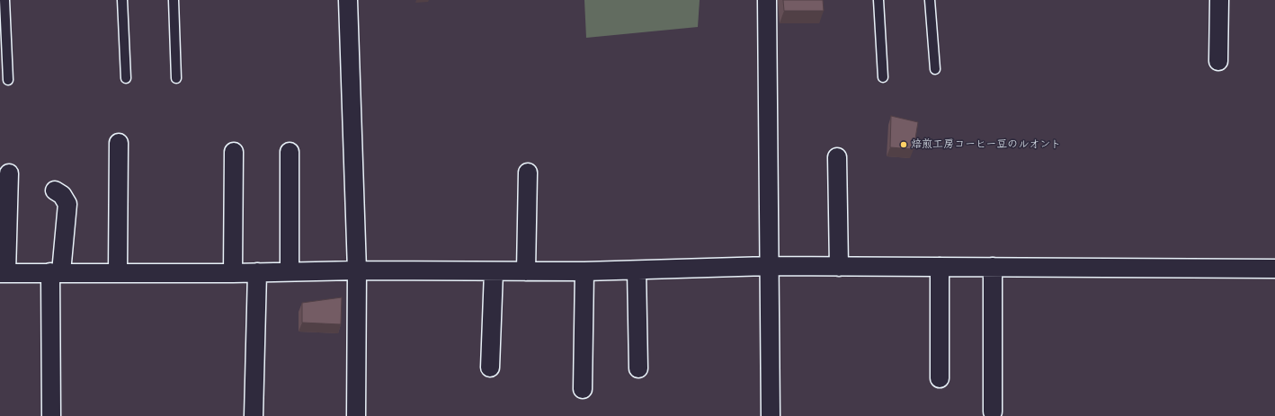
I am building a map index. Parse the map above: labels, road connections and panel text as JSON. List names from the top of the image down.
{
  "places": ["焙煎工房コーヒー豆のルオント"]
}
